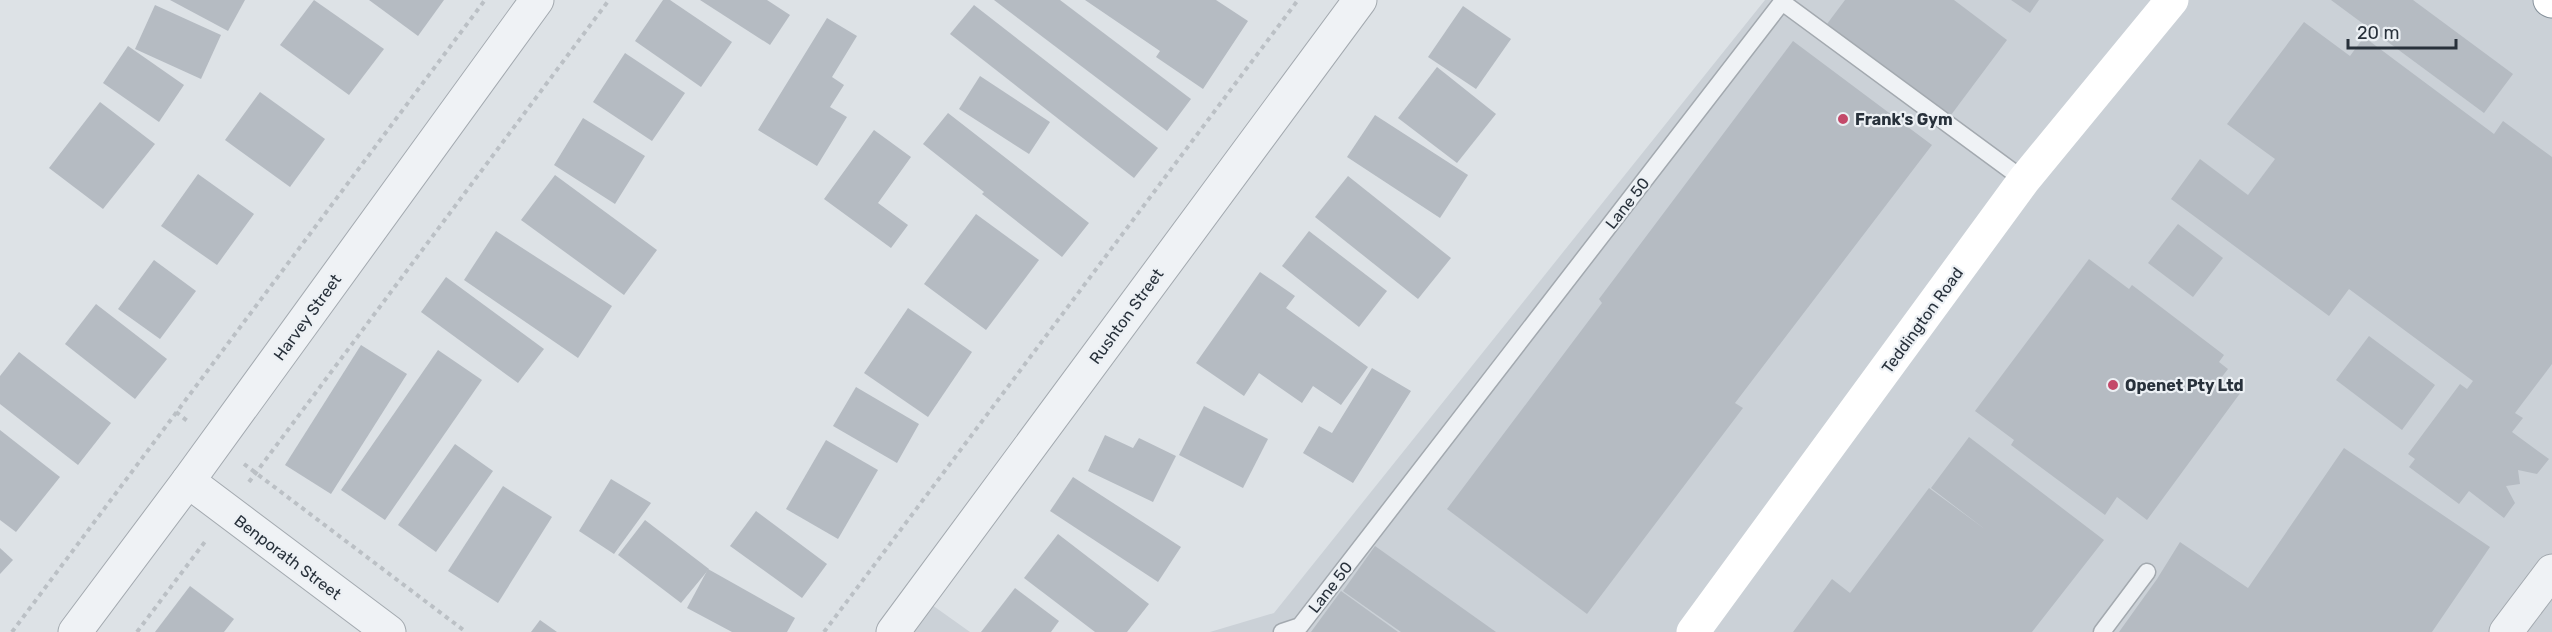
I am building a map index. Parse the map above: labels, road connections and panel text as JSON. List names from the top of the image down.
{
  "streets": {
    "main road": ["Teddington Road"],
    "street": ["Rushton Street", "Harvey Street", "Benporath Street"],
    "lane": ["Lane 50"]
  },
  "crossings": [
    ["Lane 50", "Teddington Road"],
    ["Harvey Street", "Benporath Street"]
  ],
  "places": ["Frank's Gym", "Openet Pty Ltd"],
  "scale_bar": "20 m"
}
